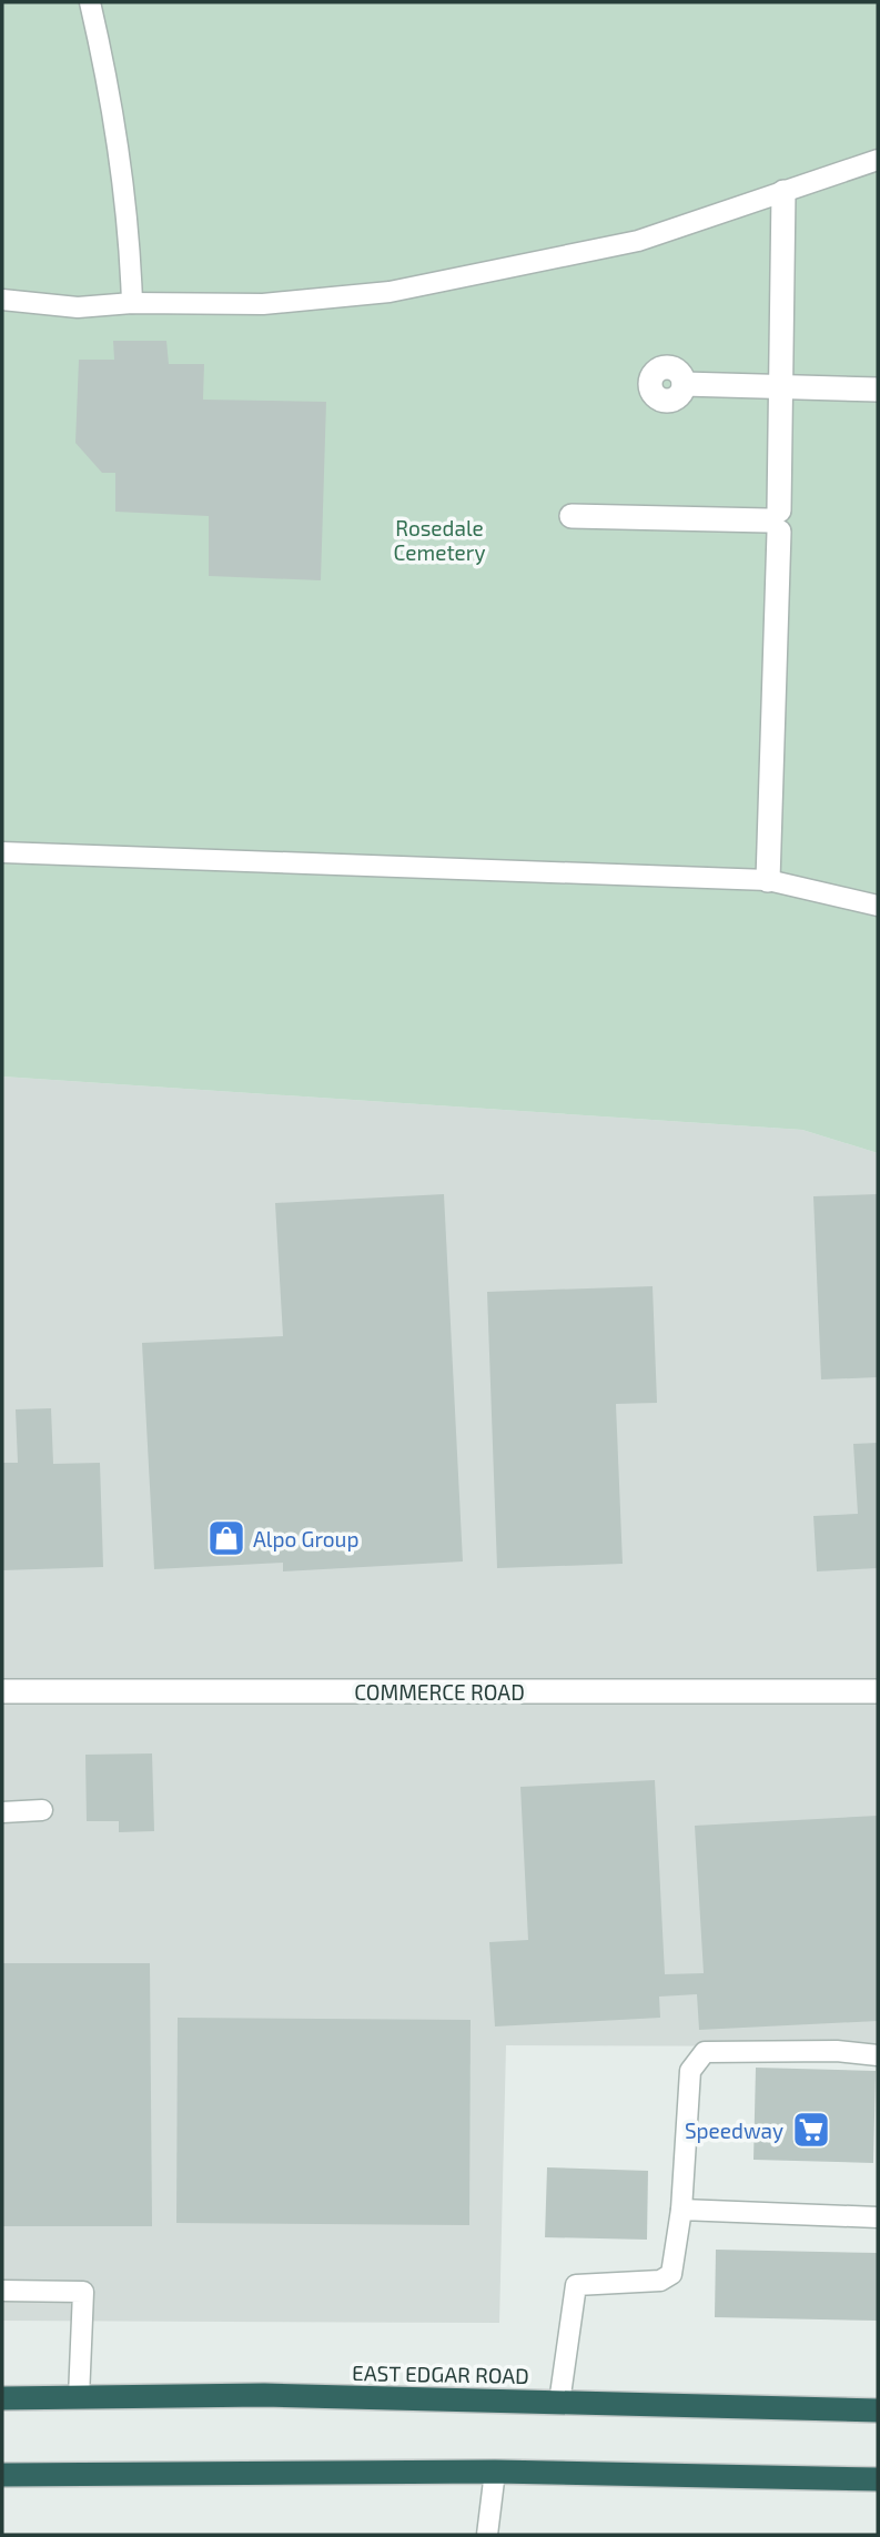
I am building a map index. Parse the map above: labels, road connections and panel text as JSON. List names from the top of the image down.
{
  "streets": {
    "highway": ["EAST EDGAR ROAD"],
    "street": ["COMMERCE ROAD"]
  },
  "parks": ["Rosedale Cemetery"],
  "places": {
    "shop": ["Alpo Group"],
    "supermarket": ["Speedway"]
  }
}
